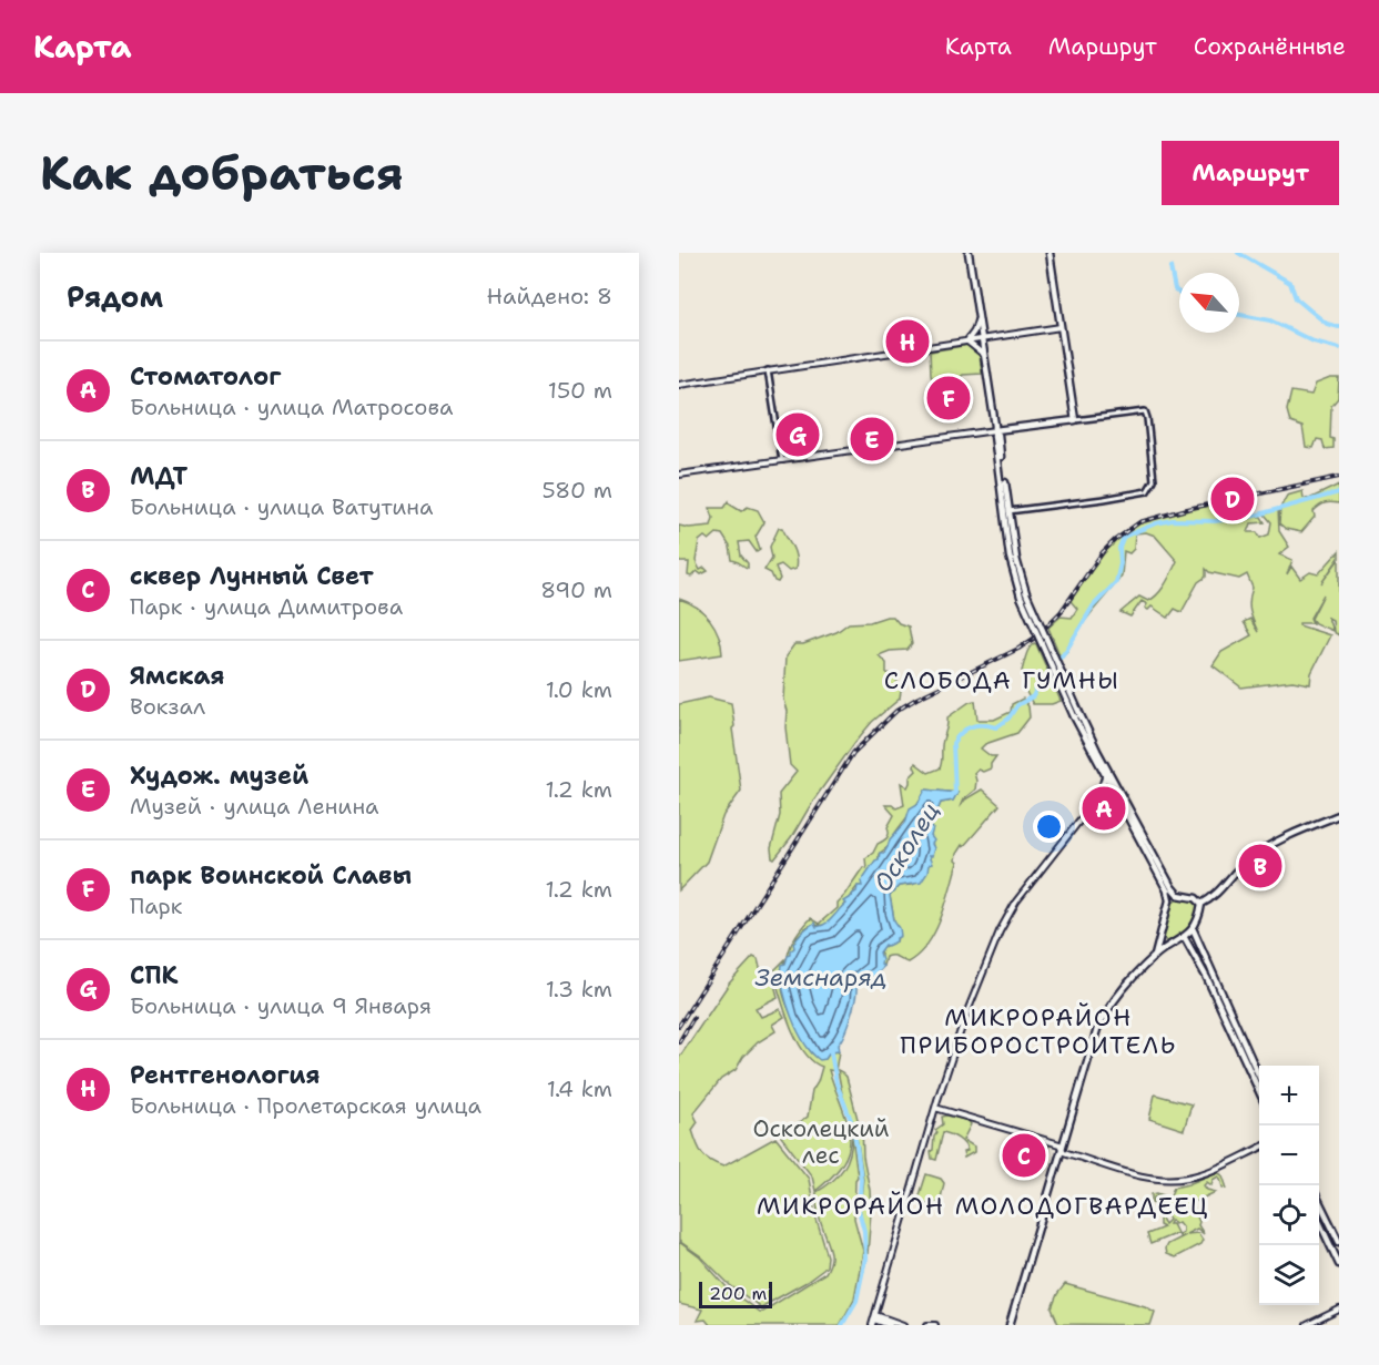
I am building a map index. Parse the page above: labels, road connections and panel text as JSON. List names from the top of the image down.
{
  "districts": ["СЛОБОДА ГУМНЫ", "МИКРОРАЙОН ПРИБОРОСТРОИТЕЛЬ", "МИКРОРАЙОН МОЛОДОГВАРДЕЕЦ"],
  "water": ["Осколец", "Земснаряд"],
  "parks": ["Осколецкий лес"],
  "scale_bar": "200 m",
  "north": "top left",
  "page": {
    "header": "Карта",
    "nav": ["Карта", "Маршрут", "Сохранённые"],
    "buttons": "Маршрут",
    "title": "Как добраться",
    "heading": ["Рядом", "Найдено: 8"],
    "pins": [
      "H",
      "F",
      "G",
      "E",
      "D",
      "A",
      "B",
      "C"
    ],
    "list": [
      {
        "mark": "A",
        "name": "Стоматолог",
        "note": "Больница · улица Матросова",
        "value": "150 m"
      },
      {
        "mark": "B",
        "name": "МДТ",
        "note": "Больница · улица Ватутина",
        "value": "580 m"
      },
      {
        "mark": "C",
        "name": "сквер Лунный Свет",
        "note": "Парк · улица Димитрова",
        "value": "890 m"
      },
      {
        "mark": "D",
        "name": "Ямская",
        "note": "Вокзал",
        "value": "1.0 km"
      },
      {
        "mark": "E",
        "name": "Худож. музей",
        "note": "Музей · улица Ленина",
        "value": "1.2 km"
      },
      {
        "mark": "F",
        "name": "парк Воинской Славы",
        "note": "Парк",
        "value": "1.2 km"
      },
      {
        "mark": "G",
        "name": "СПК",
        "note": "Больница · улица 9 Января",
        "value": "1.3 km"
      },
      {
        "mark": "H",
        "name": "Рентгенология",
        "note": "Больница · Пролетарская улица",
        "value": "1.4 km"
      }
    ],
    "map_buttons": ["+", "−"],
    "scale": "200 m"
  }
}
